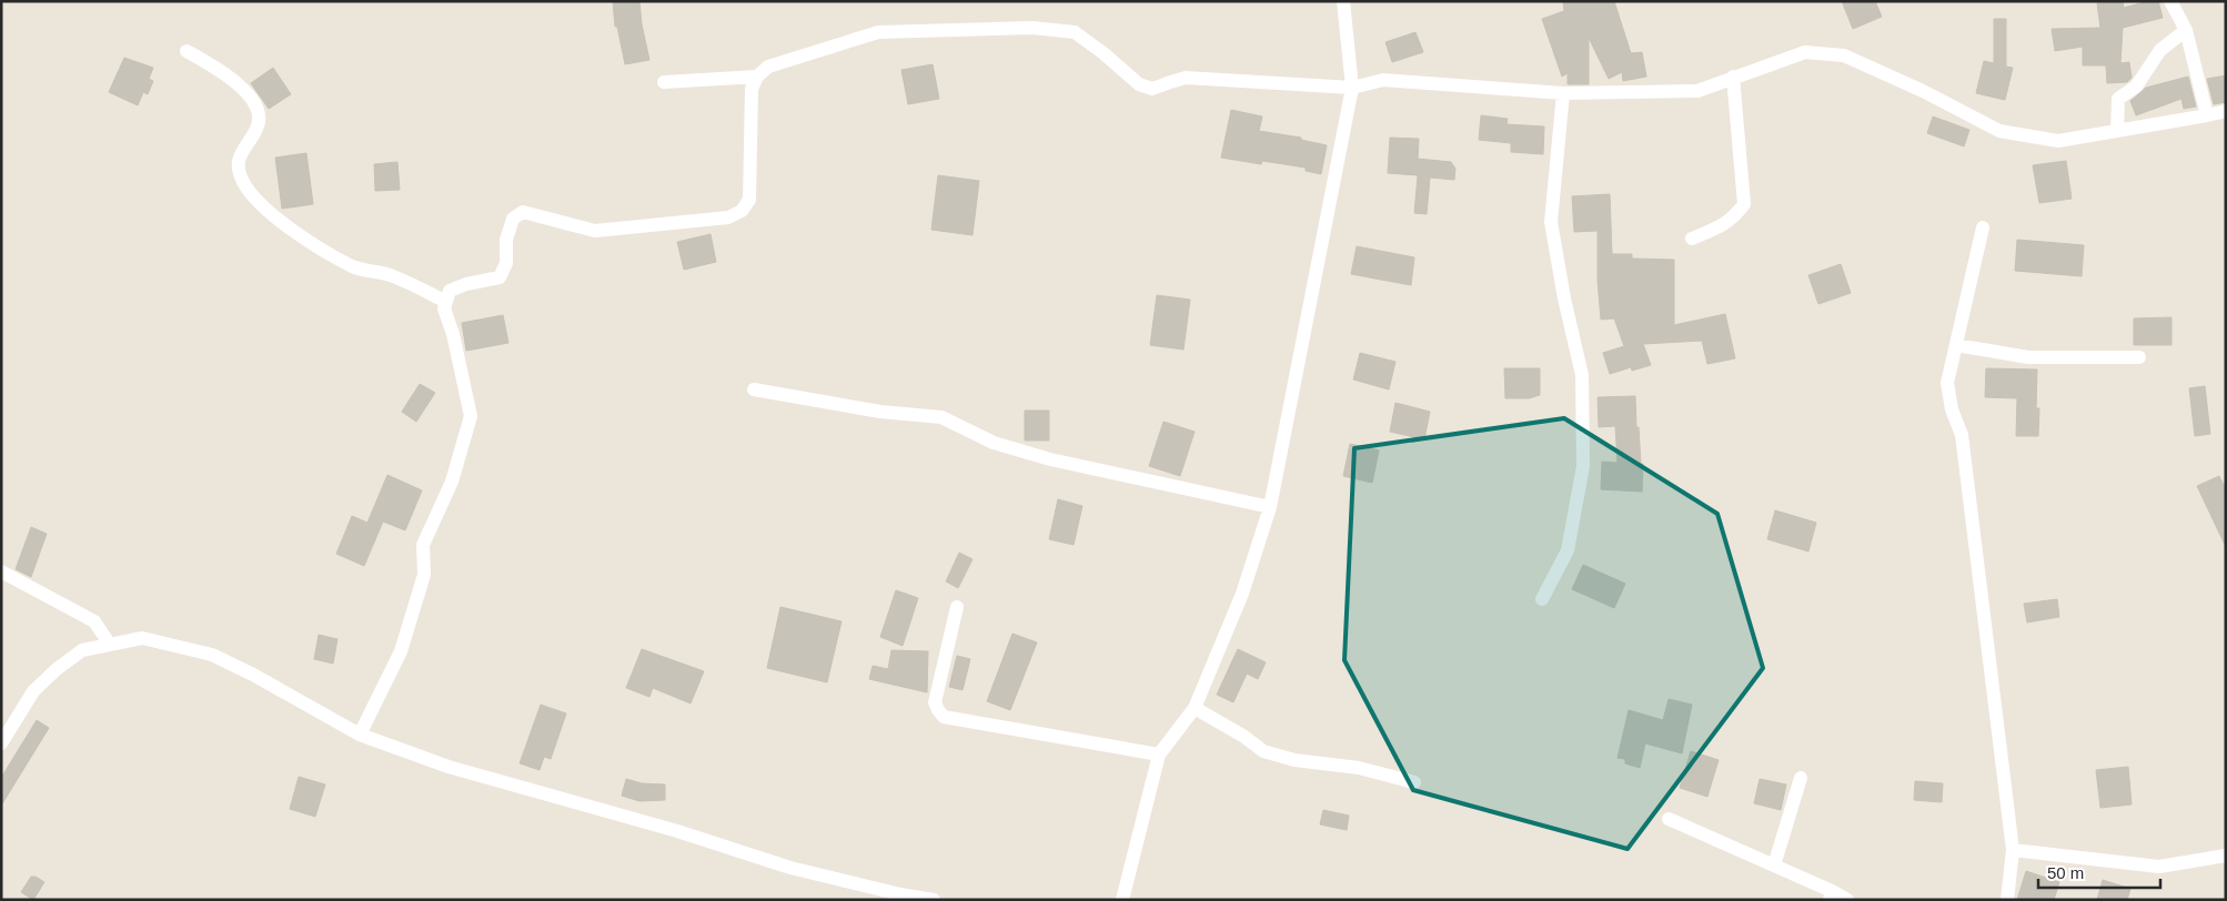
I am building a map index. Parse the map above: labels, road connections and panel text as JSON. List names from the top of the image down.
{
  "scale_bar": "50 m"
}
